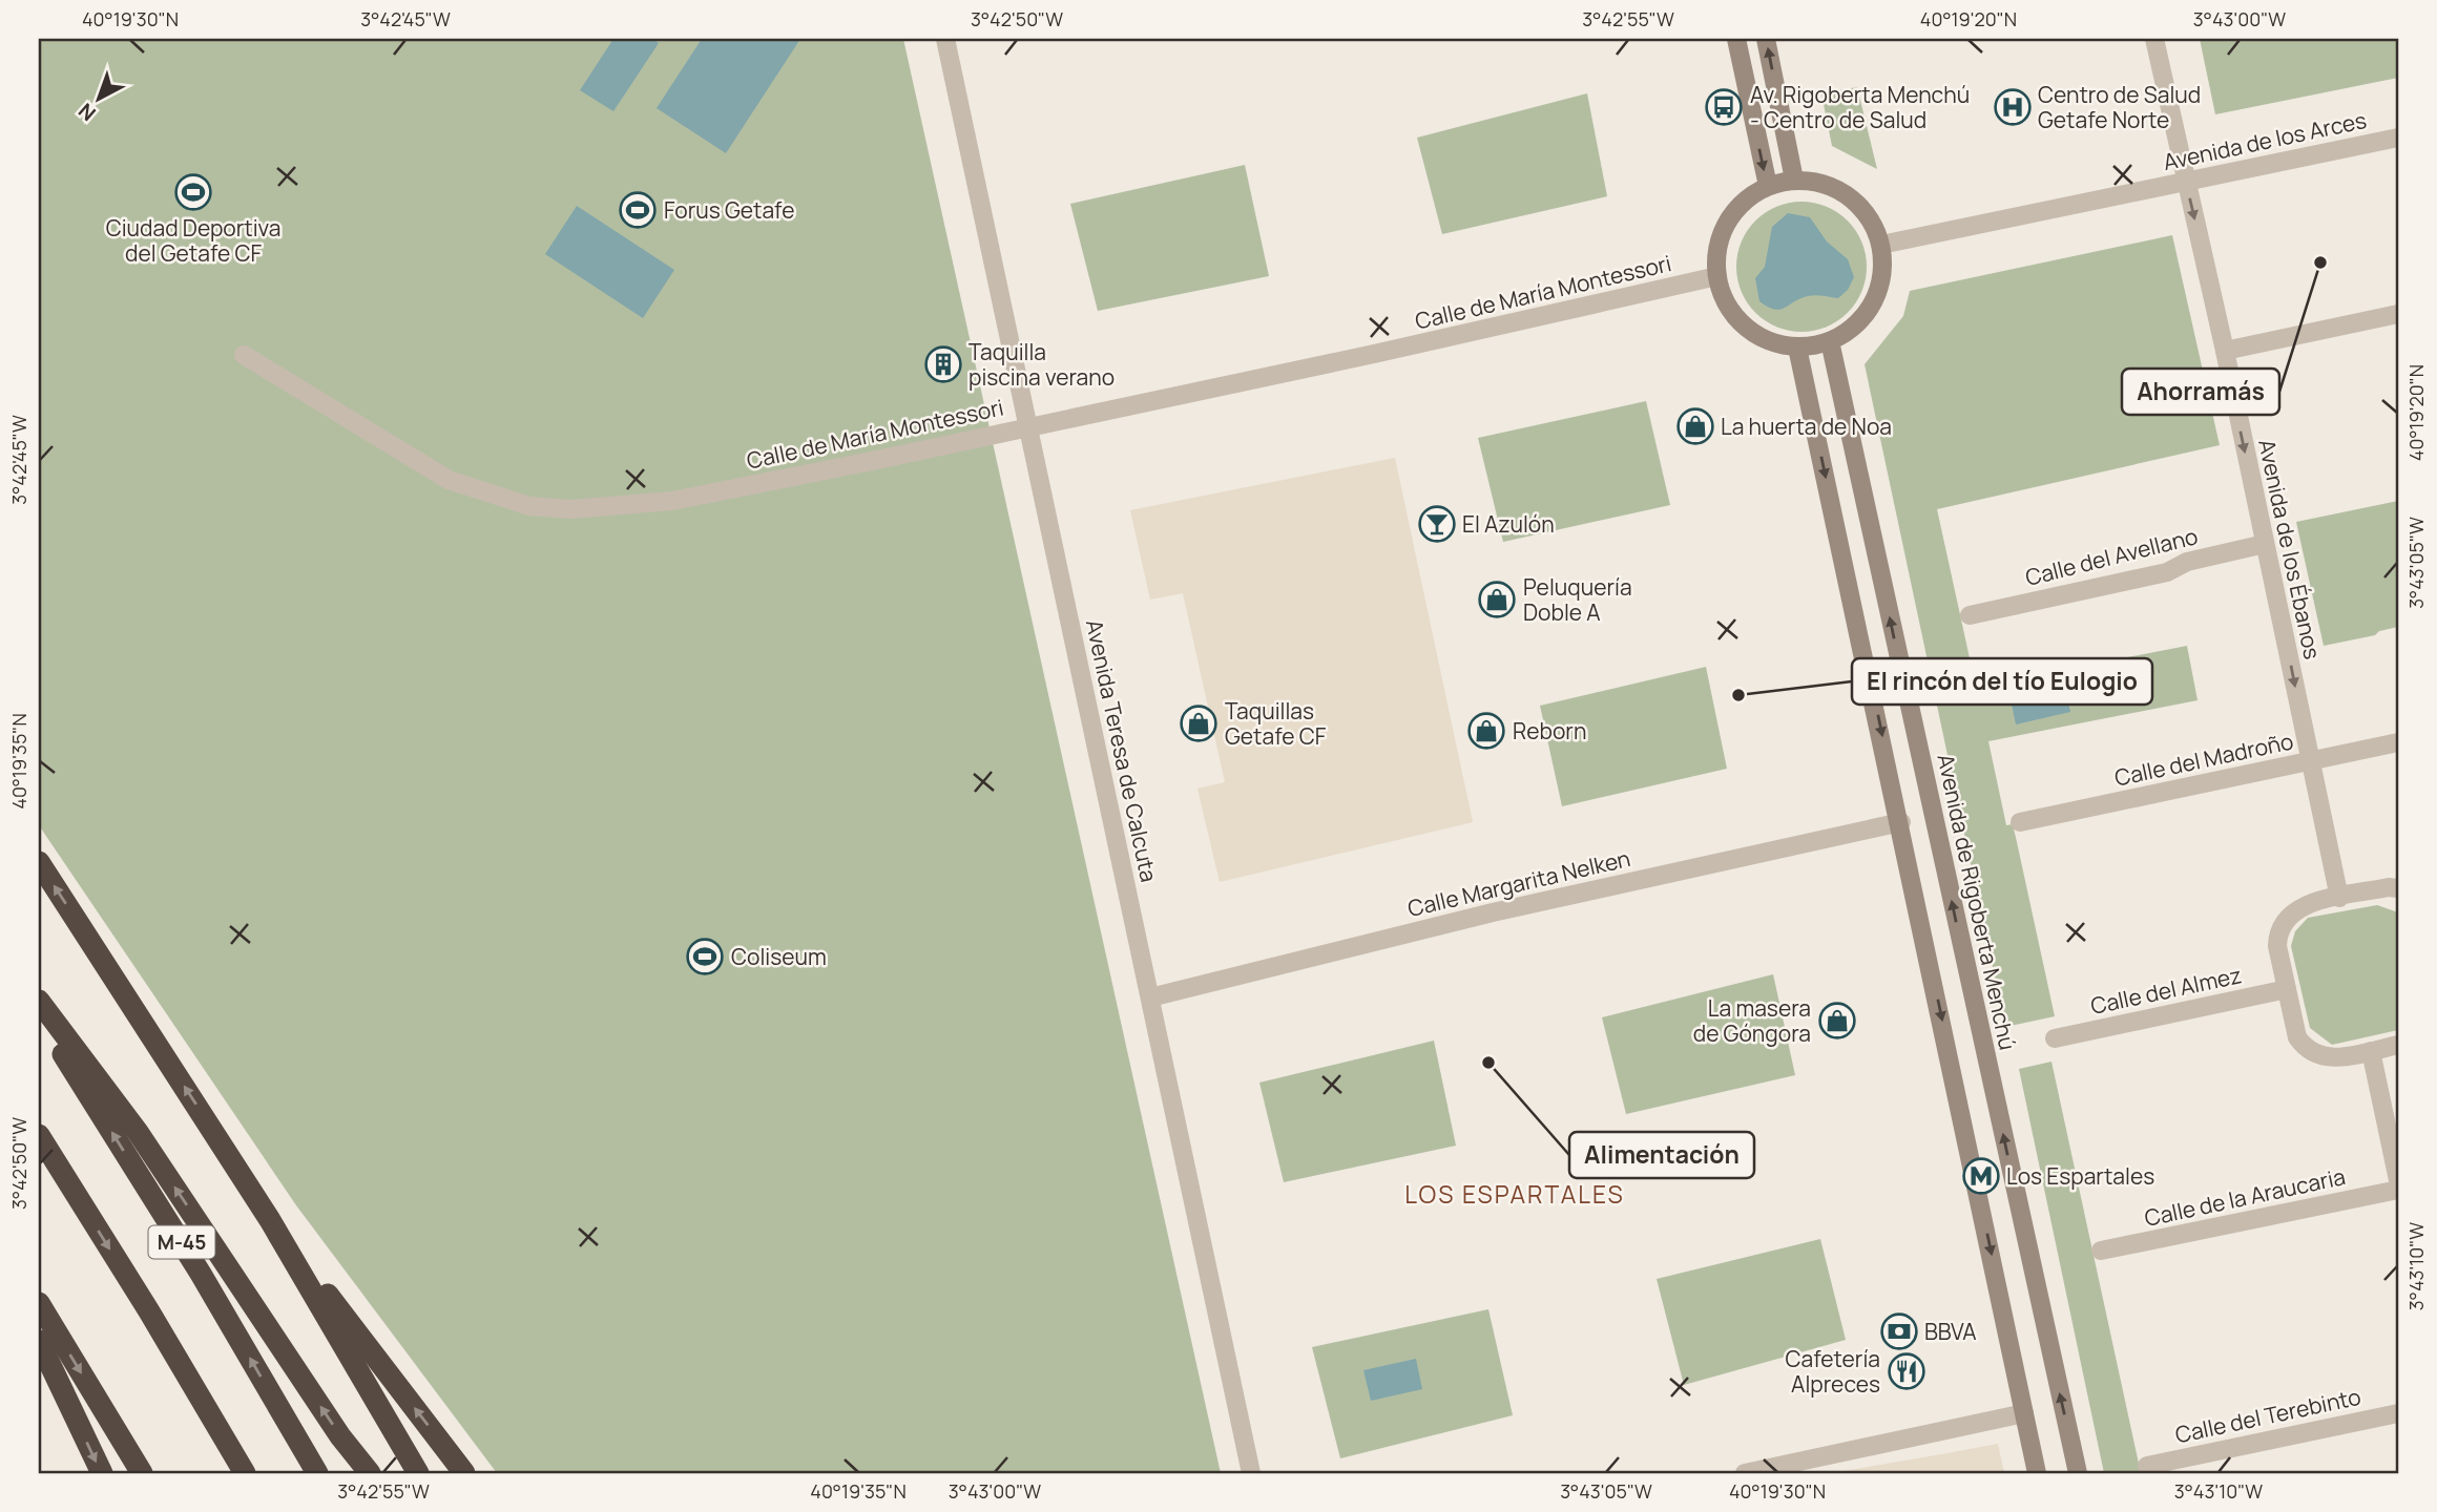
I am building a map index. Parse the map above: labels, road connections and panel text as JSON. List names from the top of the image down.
{
  "streets": {
    "highway": ["M-45"],
    "street": [
      "Avenida de los Arces",
      "Calle de María Montessori",
      "Avenida de los Ébanos",
      "Calle del Avellano",
      "Avenida Teresa de Calcuta",
      "Calle del Madroño",
      "Calle Margarita Nelken",
      "Avenida de Rigoberta Menchú",
      "Calle del Almez",
      "Calle de la Araucaria",
      "Calle del Terebinto"
    ]
  },
  "crossings": [
    ["Avenida de los Arces", "Calle de María Montessori"],
    ["Avenida de los Arces", "Avenida de los Ébanos"],
    ["Avenida de los Arces", "Avenida de Rigoberta Menchú"],
    ["Calle de María Montessori", "Avenida Teresa de Calcuta"],
    ["Calle de María Montessori", "Avenida de Rigoberta Menchú"],
    ["Avenida de los Ébanos", "Calle del Avellano"],
    ["Avenida de los Ébanos", "Calle del Madroño"],
    ["Avenida Teresa de Calcuta", "Calle Margarita Nelken"]
  ],
  "one_way": ["Avenida de los Ébanos"],
  "districts": ["LOS ESPARTALES"],
  "places": {
    "bus stop": ["Av. Rigoberta Menchú - Centro de Salud"],
    "hospital": ["Centro de Salud Getafe Norte"],
    "sports": ["Ciudad Deportiva del Getafe CF", "Forus Getafe", "Coliseum"],
    "other": ["Ahorramás", "El rincón del tío Eulogio", "Alimentación"],
    "building": ["Taquilla piscina verano"],
    "shop": [
      "La huerta de Noa",
      "Peluquería Doble A",
      "Taquillas Getafe CF",
      "Reborn",
      "La masera de Góngora"
    ],
    "bar": ["El Azulón"],
    "metro station": ["Los Espartales"],
    "bank": ["BBVA"],
    "restaurant": ["Cafetería Alpreces"]
  },
  "north": "bottom left",
  "coordinates": [
    "40°19'30\"N",
    "3°42'45\"W",
    "3°42'50\"W",
    "3°42'55\"W",
    "40°19'20\"N",
    "3°43'00\"W",
    "3°43'05\"W",
    "40°19'35\"N",
    "3°43'10\"W"
  ]
}
